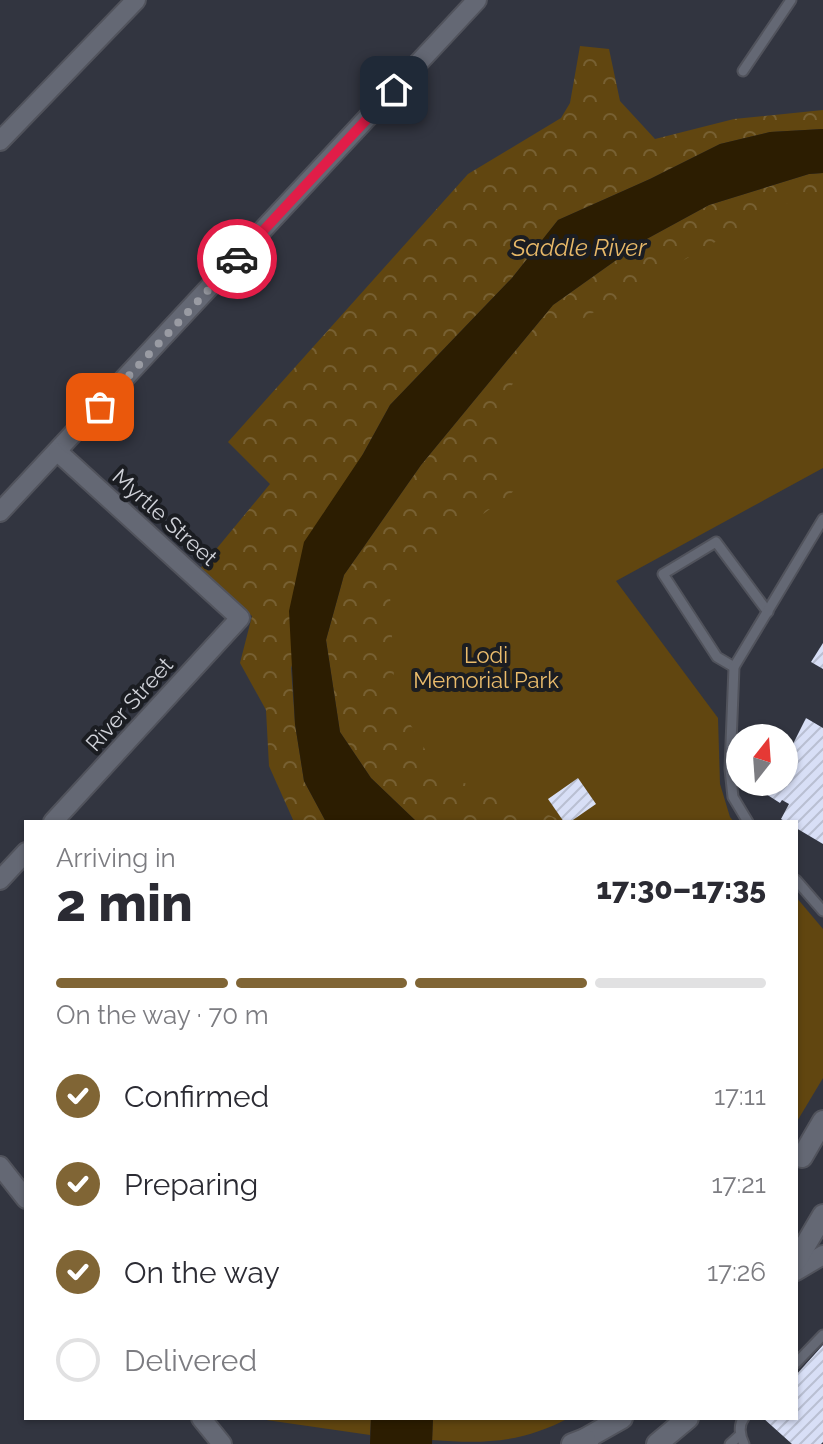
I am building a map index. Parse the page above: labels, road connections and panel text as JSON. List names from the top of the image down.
{
  "streets": {
    "street": ["Myrtle Street", "River Street"]
  },
  "crossings": [
    ["Myrtle Street", "River Street"]
  ],
  "water": ["Saddle River"],
  "parks": ["Lodi Memorial Park"],
  "north": "top",
  "page": {
    "heading": ["2 min", "Arriving in", "17:30–17:35"],
    "bar": "On the way · 70 m",
    "list": [
      ["Confirmed", "17:11"],
      ["Preparing", "17:21"],
      ["On the way", "17:26"],
      "Delivered"
    ]
  }
}
